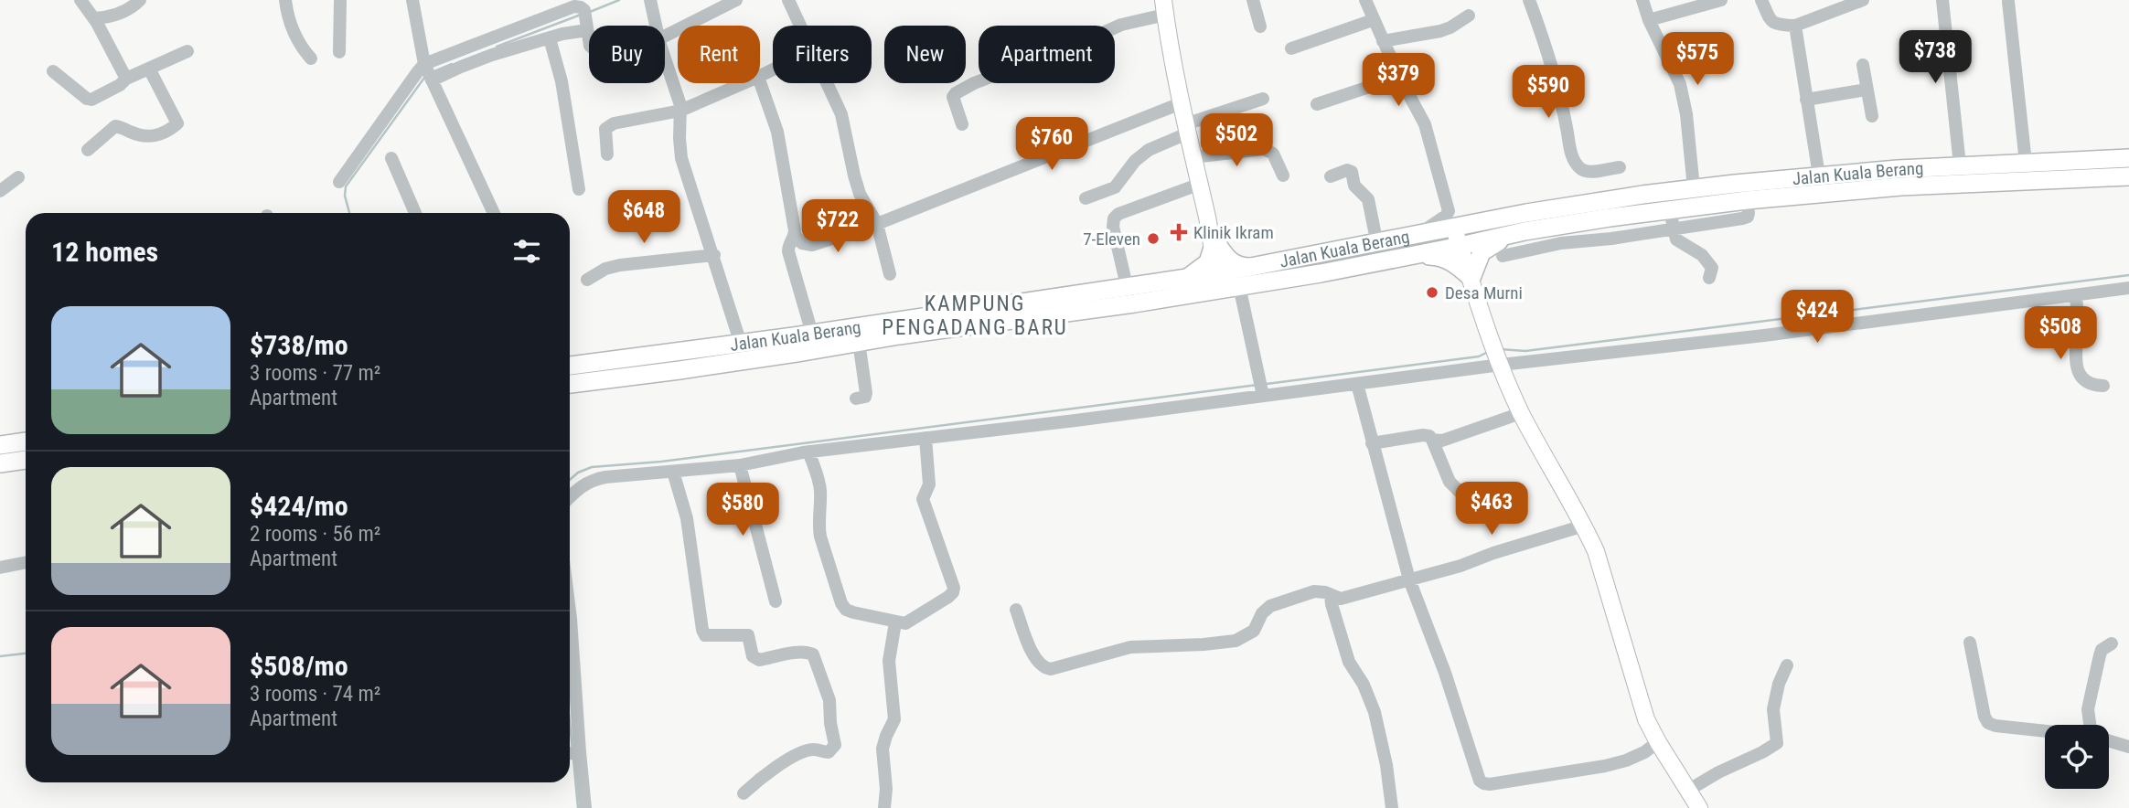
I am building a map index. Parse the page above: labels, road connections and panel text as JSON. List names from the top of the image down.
{
  "streets": {
    "highway": ["Jalan Kuala Berang"]
  },
  "districts": ["KAMPUNG PENGADANG BARU"],
  "places": {
    "health": ["Klinik Ikram"],
    "other": ["7-Eleven", "Desa Murni"]
  },
  "page": {
    "chip": [
      "Buy",
      "Rent",
      "Filters",
      "New",
      "Apartment"
    ],
    "price": [
      "$738",
      "$575",
      "$379",
      "$590",
      "$502",
      "$760",
      "$648",
      "$722",
      "$424",
      "$508",
      "$463",
      "$580"
    ],
    "heading": "12 homes",
    "list": [
      {
        "name": "$738/mo",
        "note": "3 rooms · 77 m² · Apartment"
      },
      {
        "name": "$424/mo",
        "note": "2 rooms · 56 m² · Apartment"
      },
      {
        "name": "$508/mo",
        "note": "3 rooms · 74 m² · Apartment"
      }
    ]
  }
}
